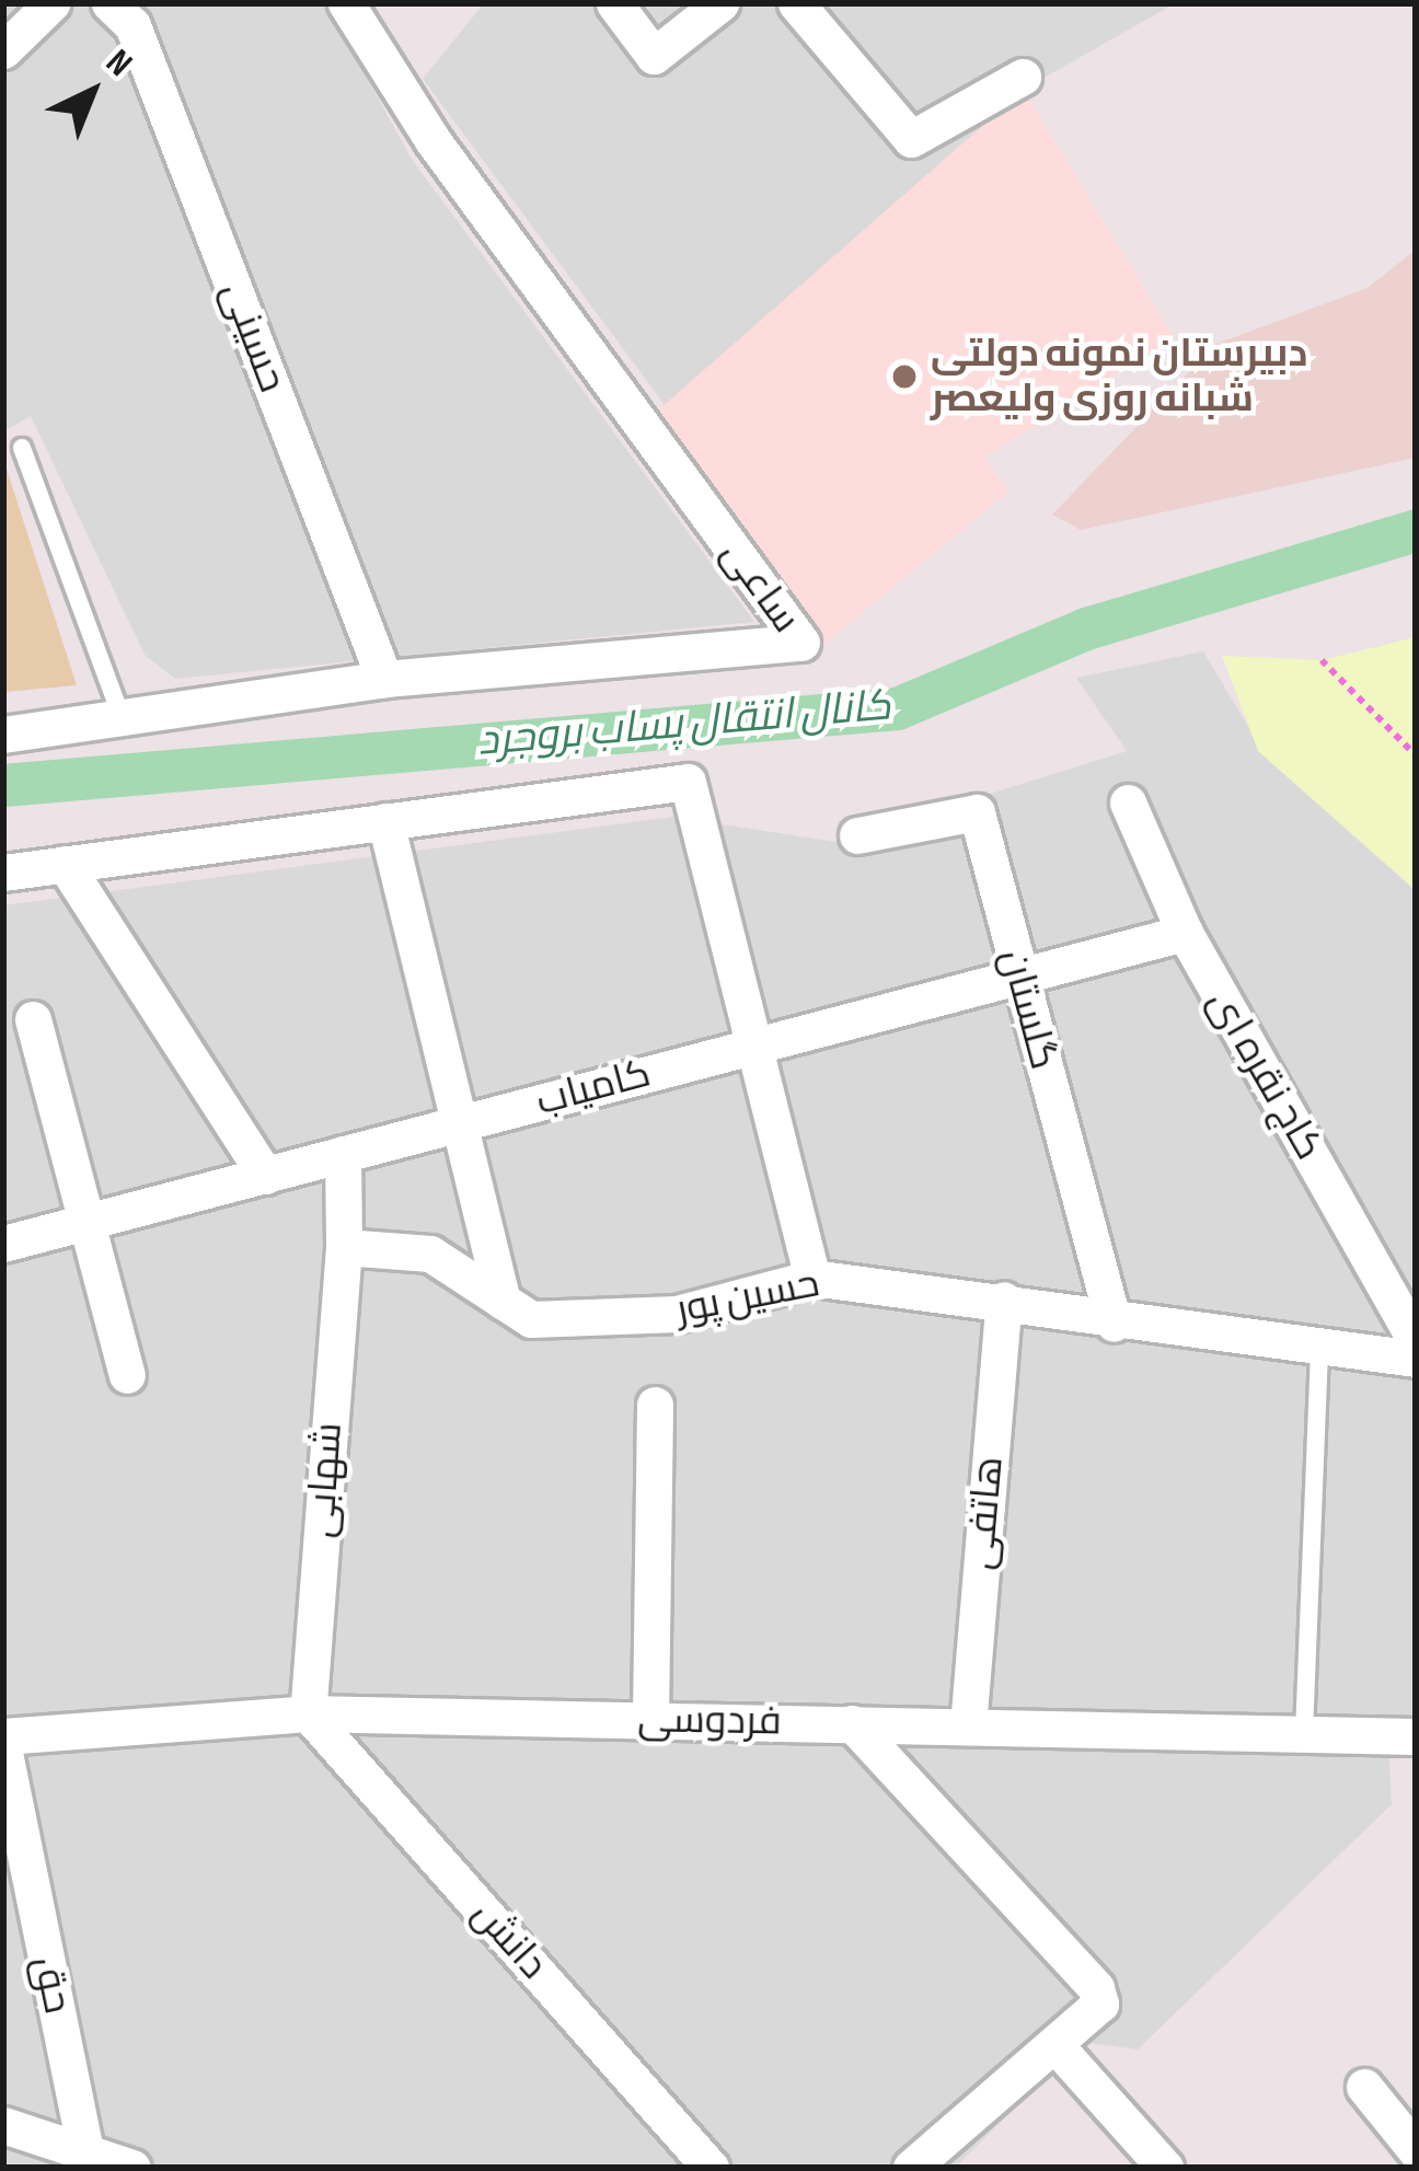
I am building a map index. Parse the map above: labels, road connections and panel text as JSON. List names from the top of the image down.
{
  "streets": {
    "street": [
      "حسینی",
      "ساعی",
      "گلستان",
      "کاج نقره ای",
      "کامیاب",
      "حسین پور",
      "شهابی",
      "هاتفی",
      "فردوسی",
      "دانش",
      "حق"
    ]
  },
  "crossings": [
    ["حسینی", "ساعی"],
    ["گلستان", "کامیاب"],
    ["گلستان", "حسین پور"],
    ["کاج نقره ای", "کامیاب"],
    ["حسین پور", "شهابی"],
    ["حسین پور", "هاتفی"],
    ["شهابی", "فردوسی"],
    ["شهابی", "دانش"],
    ["هاتفی", "فردوسی"],
    ["فردوسی", "دانش"]
  ],
  "water": ["کانال انتقال پساب بروجرد"],
  "places": ["دبیرستان نمونه دولتی شبانه روزی ولیعصر"],
  "north": "top right"
}
